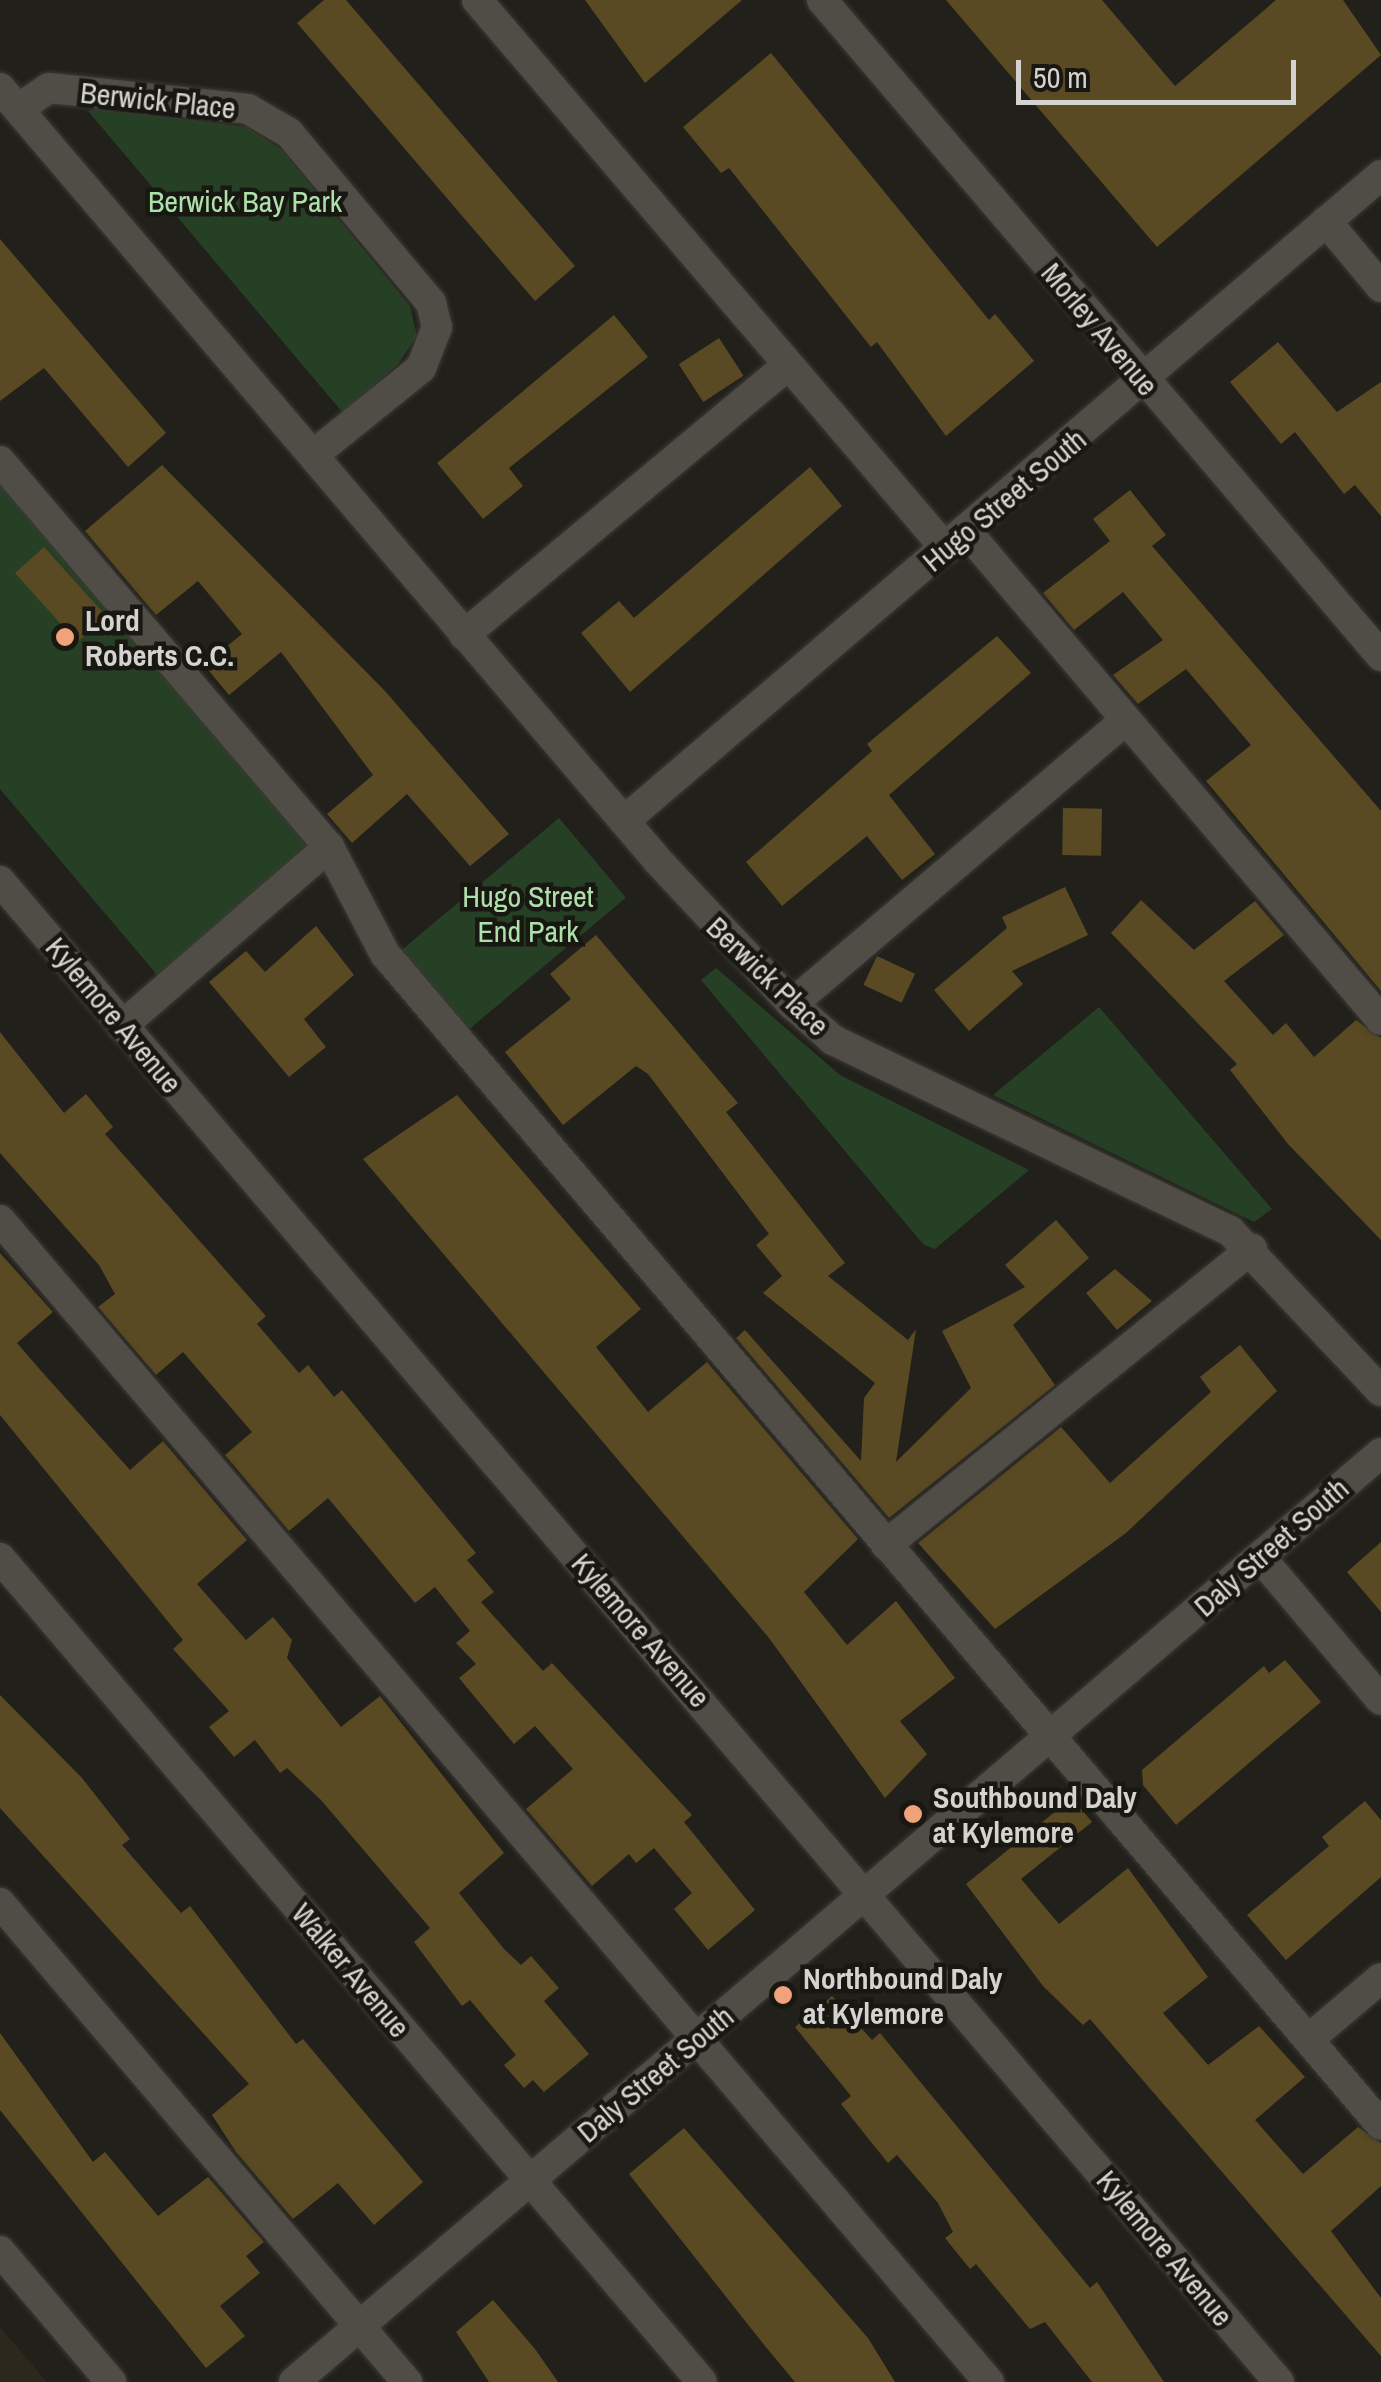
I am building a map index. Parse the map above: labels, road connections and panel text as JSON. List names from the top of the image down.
{
  "streets": {
    "street": [
      "Berwick Place",
      "Morley Avenue",
      "Hugo Street South",
      "Kylemore Avenue",
      "Daly Street South",
      "Walker Avenue"
    ]
  },
  "crossings": [
    ["Berwick Place", "Hugo Street South"],
    ["Morley Avenue", "Hugo Street South"],
    ["Kylemore Avenue", "Daly Street South"],
    ["Daly Street South", "Walker Avenue"]
  ],
  "parks": ["Berwick Bay Park", "Hugo Street End Park"],
  "places": ["Lord Roberts C.C.", "Southbound Daly at Kylemore", "Northbound Daly at Kylemore"],
  "scale_bar": "50 m"
}
